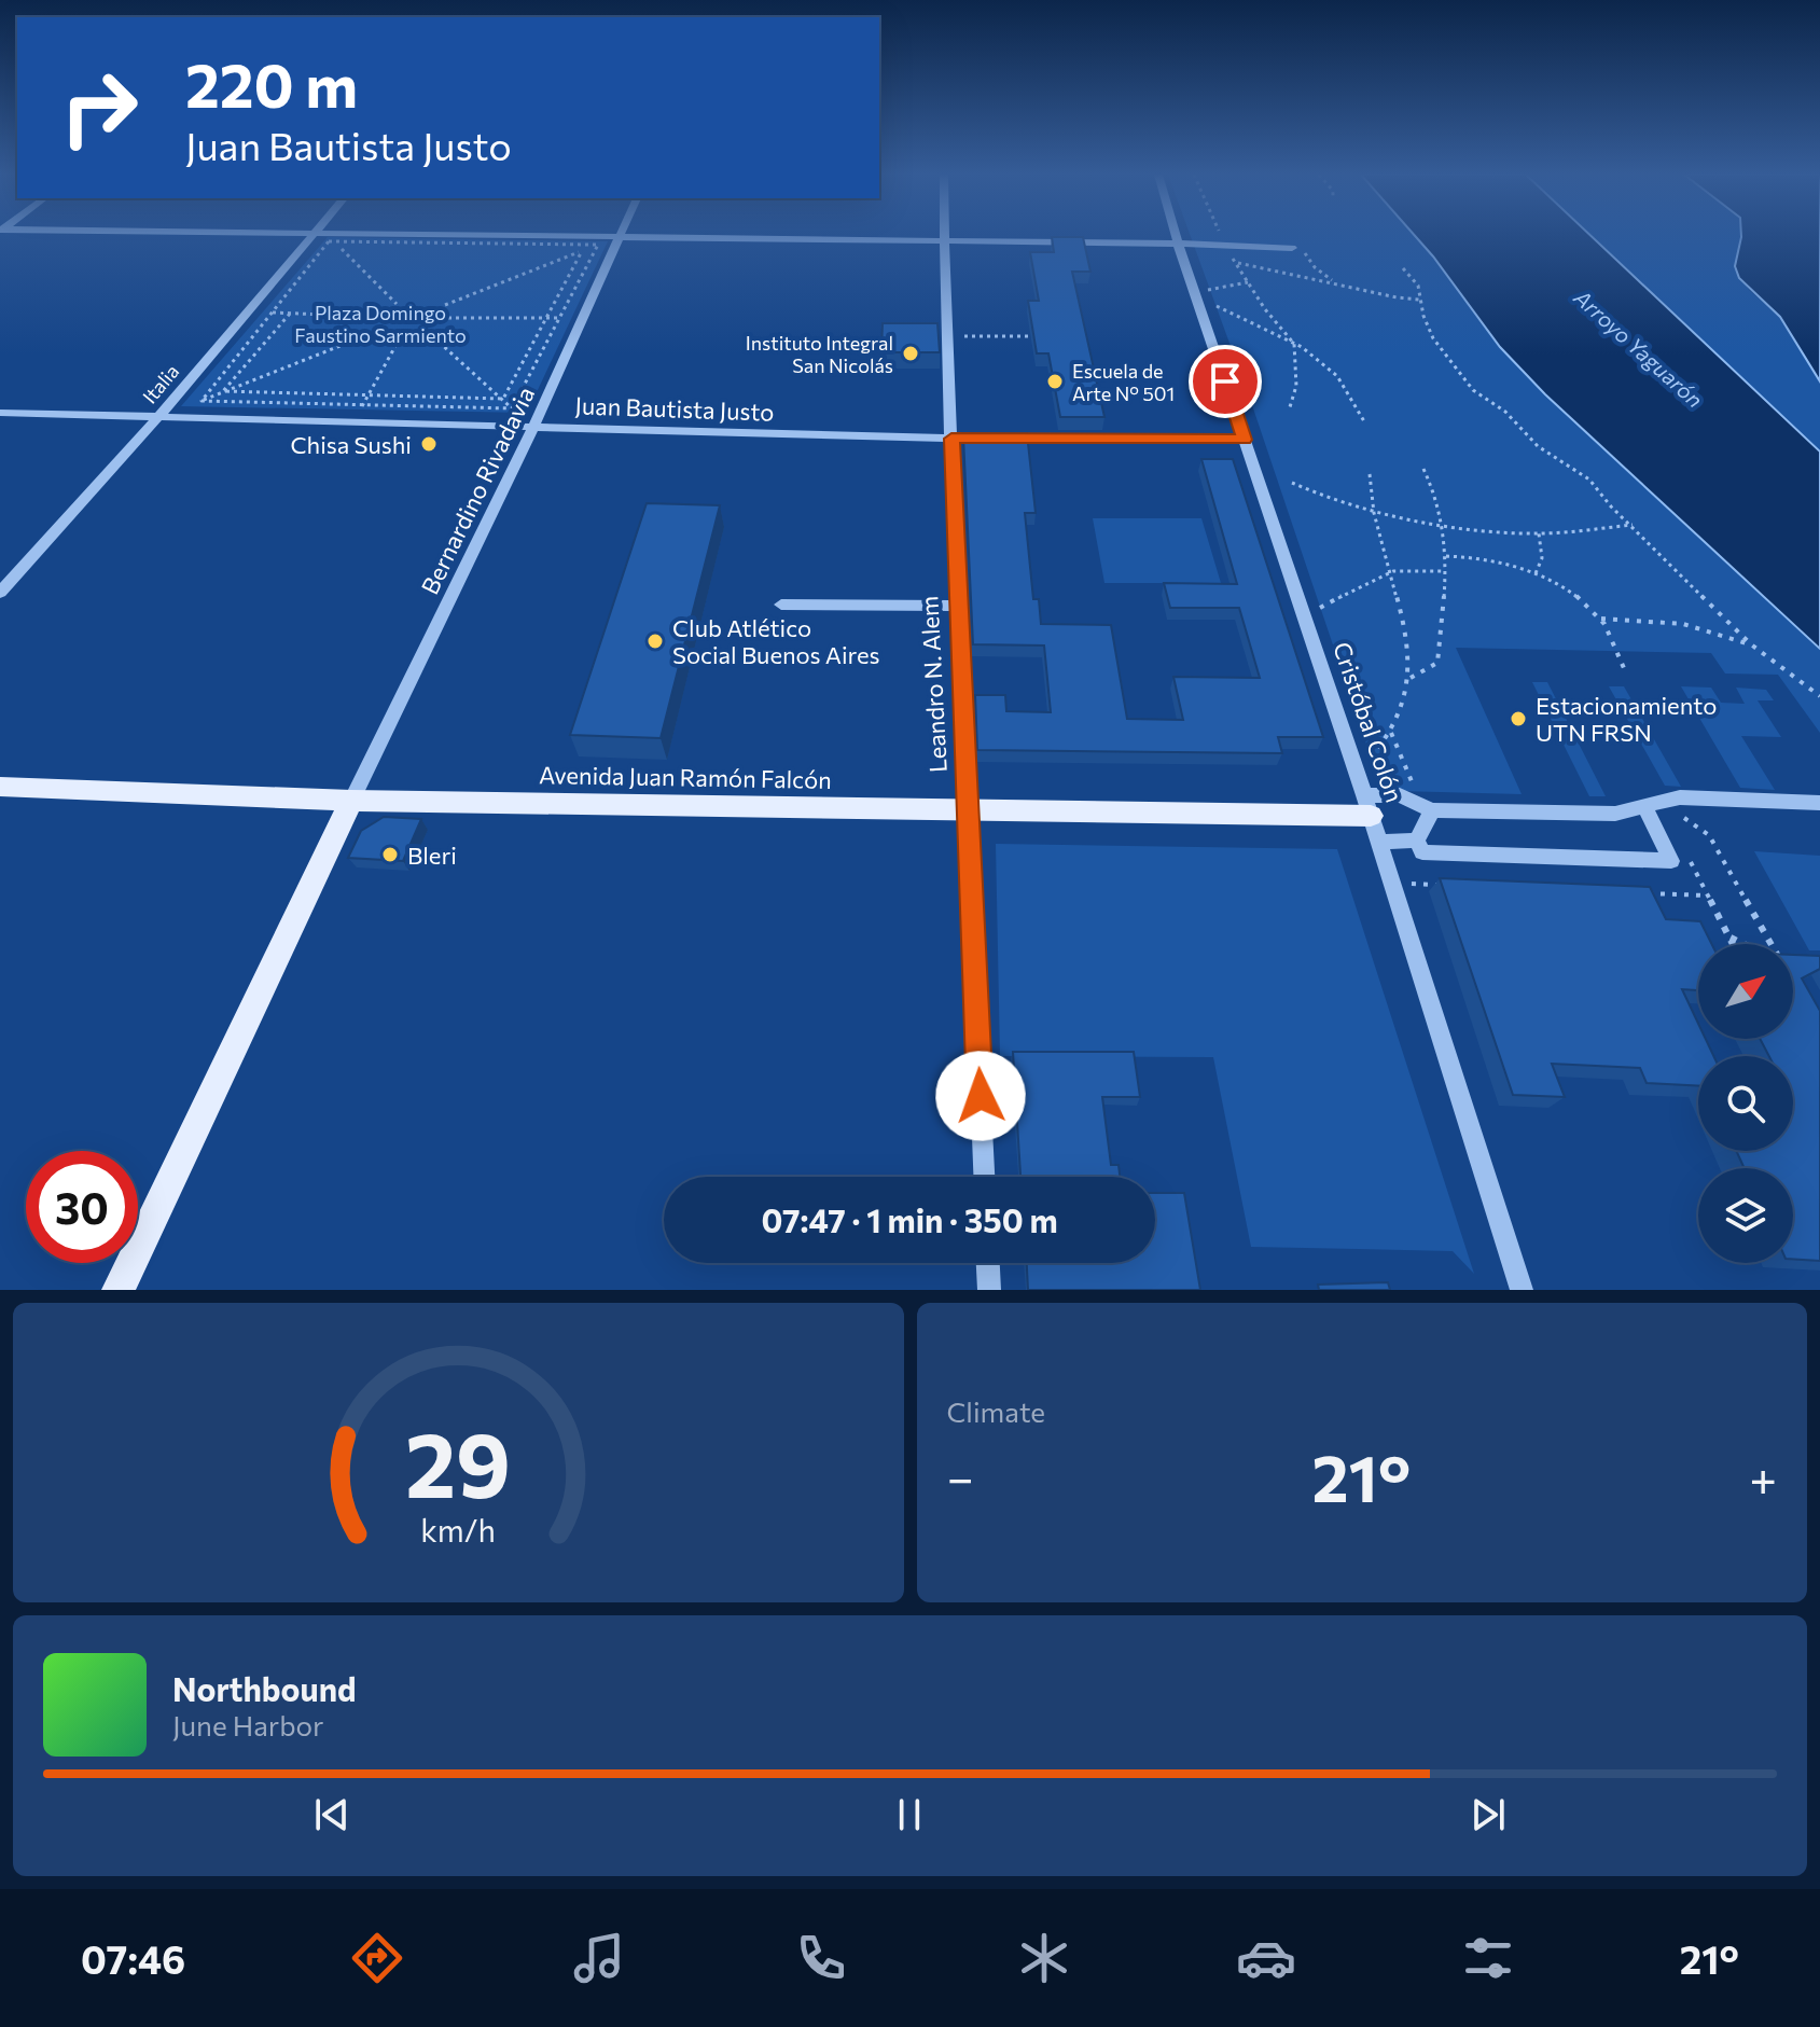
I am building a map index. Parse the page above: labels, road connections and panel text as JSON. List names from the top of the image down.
{
  "streets": {
    "main road": ["Avenida Juan Ramón Falcón"],
    "street": [
      "Italia",
      "Juan Bautista Justo",
      "Bernardino Rivadavia",
      "Leandro N. Alem",
      "Cristóbal Colón"
    ]
  },
  "crossings": [
    ["Italia", "Juan Bautista Justo"],
    ["Juan Bautista Justo", "Bernardino Rivadavia"],
    ["Juan Bautista Justo", "Leandro N. Alem"],
    ["Juan Bautista Justo", "Cristóbal Colón"],
    ["Bernardino Rivadavia", "Avenida Juan Ramón Falcón"],
    ["Leandro N. Alem", "Avenida Juan Ramón Falcón"],
    ["Cristóbal Colón", "Avenida Juan Ramón Falcón"]
  ],
  "water": ["Arroyo Yaguarón"],
  "parks": ["Plaza Domingo Faustino Sarmiento"],
  "places": [
    "Instituto Integral San Nicolás",
    "Escuela de Arte N° 501",
    "Chisa Sushi",
    "Club Atlético Social Buenos Aires",
    "Estacionamiento UTN FRSN",
    "Bleri"
  ],
  "north": "top right",
  "page": {
    "turn": ["220 m", "Juan Bautista Justo"],
    "limit": "30",
    "trip": "07:47 · 1 min · 350 m",
    "tile": "Climate",
    "heat": ["−", "21°", "+"],
    "song": ["Northbound", "June Harbor"],
    "tabs": ["07:46", "21°"],
    "gauge": ["29", "km/h"]
  }
}
